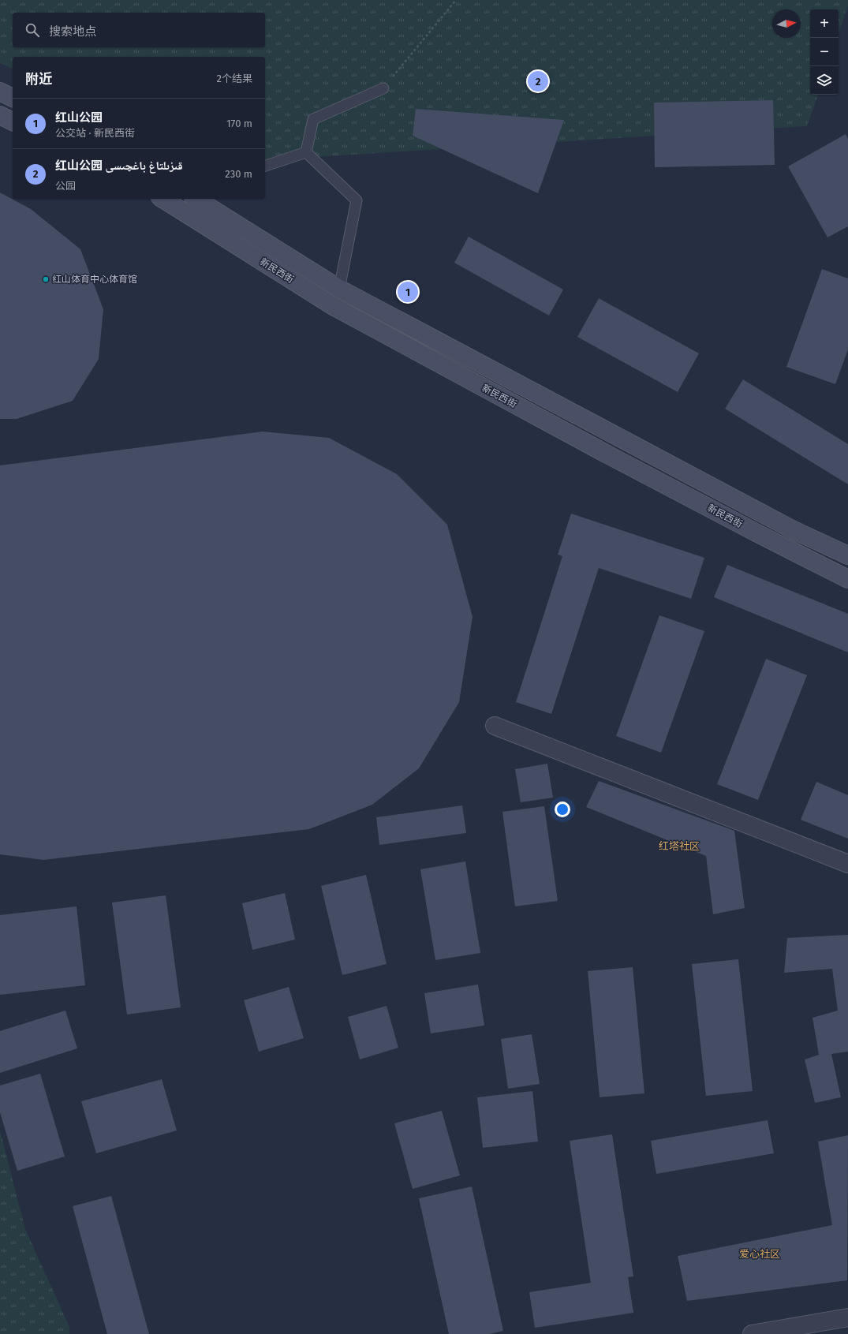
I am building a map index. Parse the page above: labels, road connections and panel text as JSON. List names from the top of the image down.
{
  "streets": {
    "main road": ["新民西街"]
  },
  "districts": ["红塔社区", "爱心社区"],
  "places": ["红山体育中心体育馆"],
  "north": "right",
  "page": {
    "map_buttons": ["+", "−"],
    "search": "搜索地点",
    "heading": ["附近", "2个结果"],
    "pins": ["2", "1"],
    "list": [
      {
        "mark": "1",
        "name": "红山公园",
        "note": "公交站 · 新民西街",
        "value": "170 m"
      },
      {
        "mark": "2",
        "name": "红山公园 قىزىلتاغ باغچىسى",
        "note": "公园",
        "value": "230 m"
      }
    ]
  }
}
